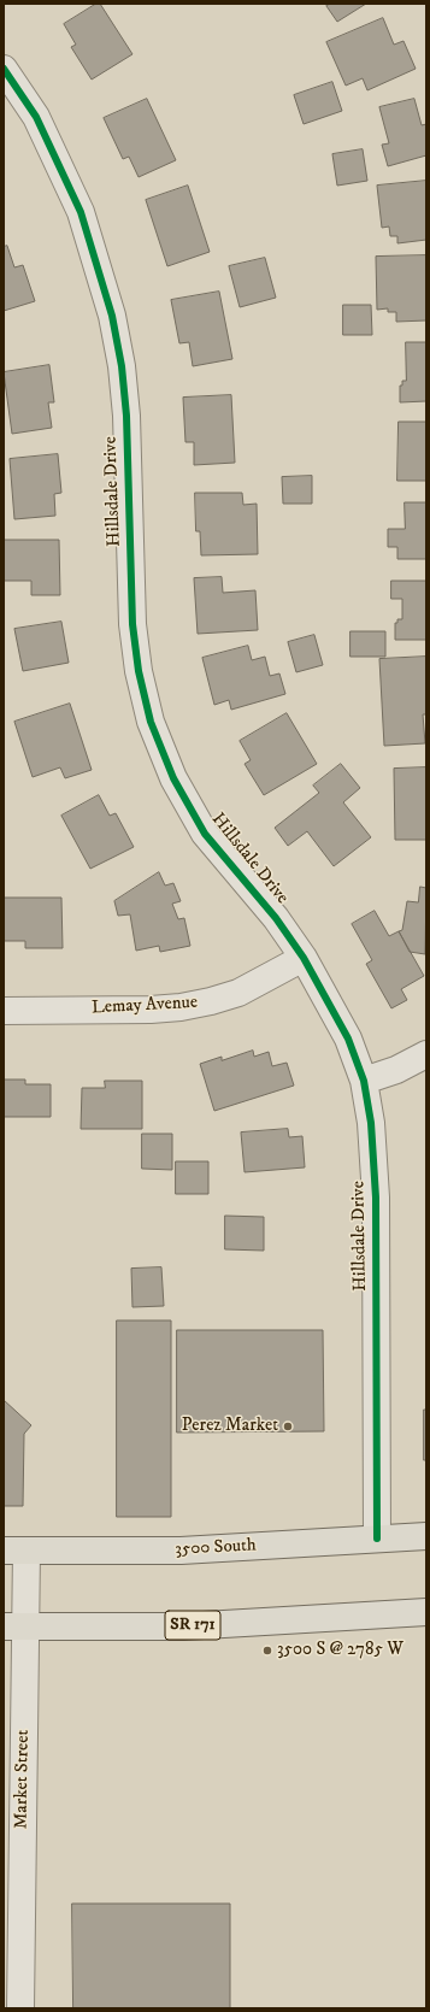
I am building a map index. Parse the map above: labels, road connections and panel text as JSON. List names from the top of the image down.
{
  "streets": {
    "main road": ["3500 South", "SR 171"],
    "street": ["Hillsdale Drive", "Lemay Avenue", "Market Street"]
  },
  "crossings": [
    ["Hillsdale Drive", "Lemay Avenue"],
    ["Hillsdale Drive", "3500 South"],
    ["3500 South", "Market Street"],
    ["SR 171", "Market Street"]
  ],
  "places": ["Perez Market", "3500 S @ 2785 W"]
}
